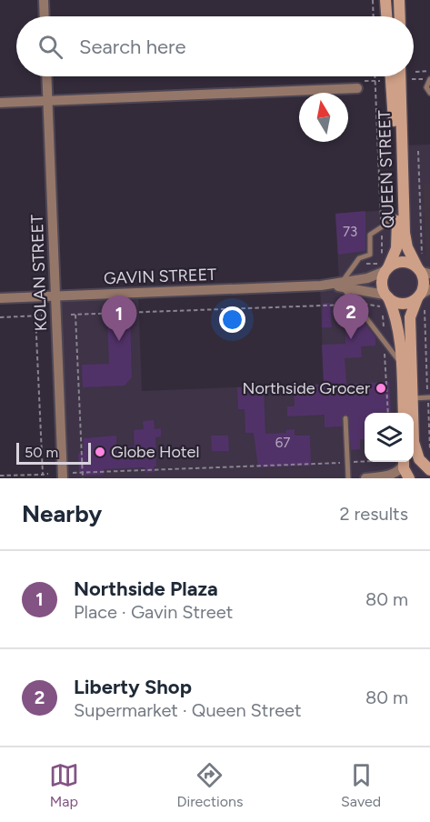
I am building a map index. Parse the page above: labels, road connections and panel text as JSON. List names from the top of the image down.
{
  "streets": {
    "main road": ["QUEEN STREET"],
    "street": ["KOLAN STREET", "GAVIN STREET"]
  },
  "crossings": [
    ["QUEEN STREET", "GAVIN STREET"],
    ["KOLAN STREET", "GAVIN STREET"]
  ],
  "places": ["Northside Grocer", "Globe Hotel"],
  "house_numbers": ["73", "67"],
  "scale_bar": "50 m",
  "north": "top",
  "page": {
    "search": "Search here",
    "pins": ["2", "1"],
    "scale": "50 m",
    "heading": ["Nearby", "2 results"],
    "list": [
      {
        "mark": "1",
        "name": "Northside Plaza",
        "note": "Place · Gavin Street",
        "value": "80 m"
      },
      {
        "mark": "2",
        "name": "Liberty Shop",
        "note": "Supermarket · Queen Street",
        "value": "80 m"
      }
    ],
    "nav": ["Map", "Directions", "Saved"]
  }
}
